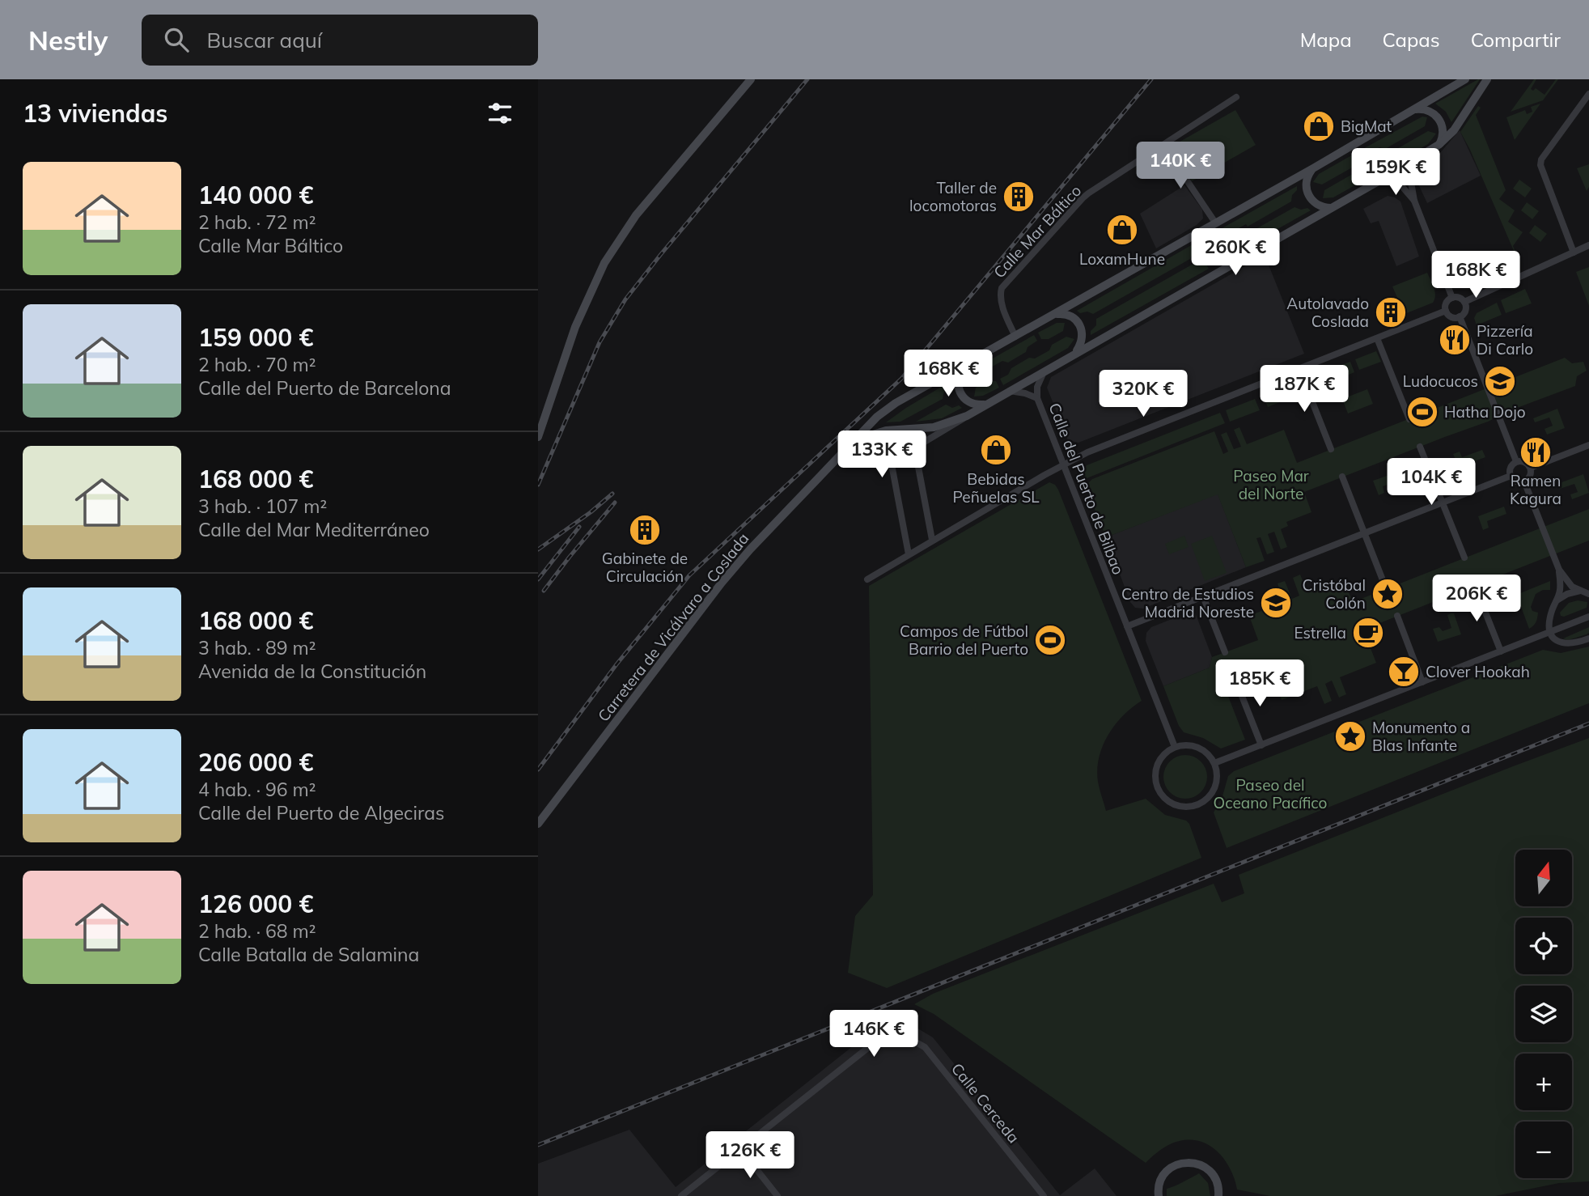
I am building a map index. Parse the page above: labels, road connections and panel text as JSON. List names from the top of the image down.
{
  "streets": {
    "street": [
      "Calle Mar Báltico",
      "Calle del Puerto de Bilbao",
      "Carretera de Vicálvaro a Coslada",
      "Calle Cerceda"
    ]
  },
  "parks": ["Paseo Mar del Norte", "Paseo del Oceano Pacífico"],
  "places": {
    "shop": ["BigMat", "LoxamHune", "Bebidas Peñuelas SL"],
    "building": ["Taller de locomotoras", "Autolavado Coslada", "Gabinete de Circulación"],
    "restaurant": ["Pizzería Di Carlo", "Ramen Kagura"],
    "school or university": ["Ludocucos", "Centro de Estudios Madrid Noreste"],
    "sports": ["Hatha Dojo", "Campos de Fútbol Barrio del Puerto"],
    "place": ["Cristóbal Colón", "Monumento a Blas Infante"],
    "cafe": ["Estrella"],
    "bar": ["Clover Hookah"]
  },
  "north": "top",
  "page": {
    "header": "Nestly",
    "search": "Buscar aquí",
    "nav": ["Mapa", "Capas", "Compartir"],
    "heading": "13 viviendas",
    "price": [
      "140K €",
      "159K €",
      "260K €",
      "168K €",
      "168K €",
      "187K €",
      "320K €",
      "133K €",
      "104K €",
      "206K €",
      "185K €",
      "146K €",
      "126K €"
    ],
    "list": [
      {
        "name": "140 000 €",
        "note": "2 hab. · 72 m² · Calle Mar Báltico"
      },
      {
        "name": "159 000 €",
        "note": "2 hab. · 70 m² · Calle del Puerto de Barcelona"
      },
      {
        "name": "168 000 €",
        "note": "3 hab. · 107 m² · Calle del Mar Mediterráneo"
      },
      {
        "name": "168 000 €",
        "note": "3 hab. · 89 m² · Avenida de la Constitución"
      },
      {
        "name": "206 000 €",
        "note": "4 hab. · 96 m² · Calle del Puerto de Algeciras"
      },
      {
        "name": "126 000 €",
        "note": "2 hab. · 68 m² · Calle Batalla de Salamina"
      }
    ],
    "map_buttons": ["+", "−"]
  }
}
